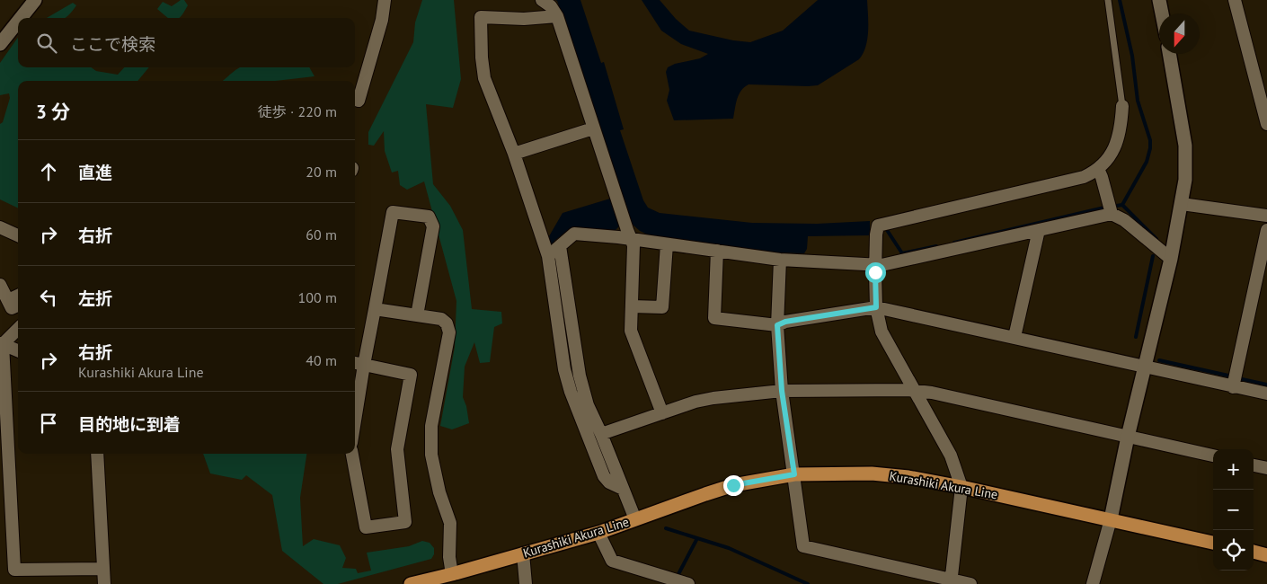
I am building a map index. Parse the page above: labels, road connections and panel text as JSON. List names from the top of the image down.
{
  "streets": {
    "main road": ["Kurashiki Akura Line"]
  },
  "north": "bottom",
  "page": {
    "search": "ここで検索",
    "heading": ["3 分", "徒歩 · 220 m"],
    "list": [
      ["直進", "20 m"],
      ["右折", "60 m"],
      ["左折", "100 m"],
      ["右折", "Kurashiki Akura Line", "40 m"],
      "目的地に到着"
    ],
    "map_buttons": ["+", "−"]
  }
}
